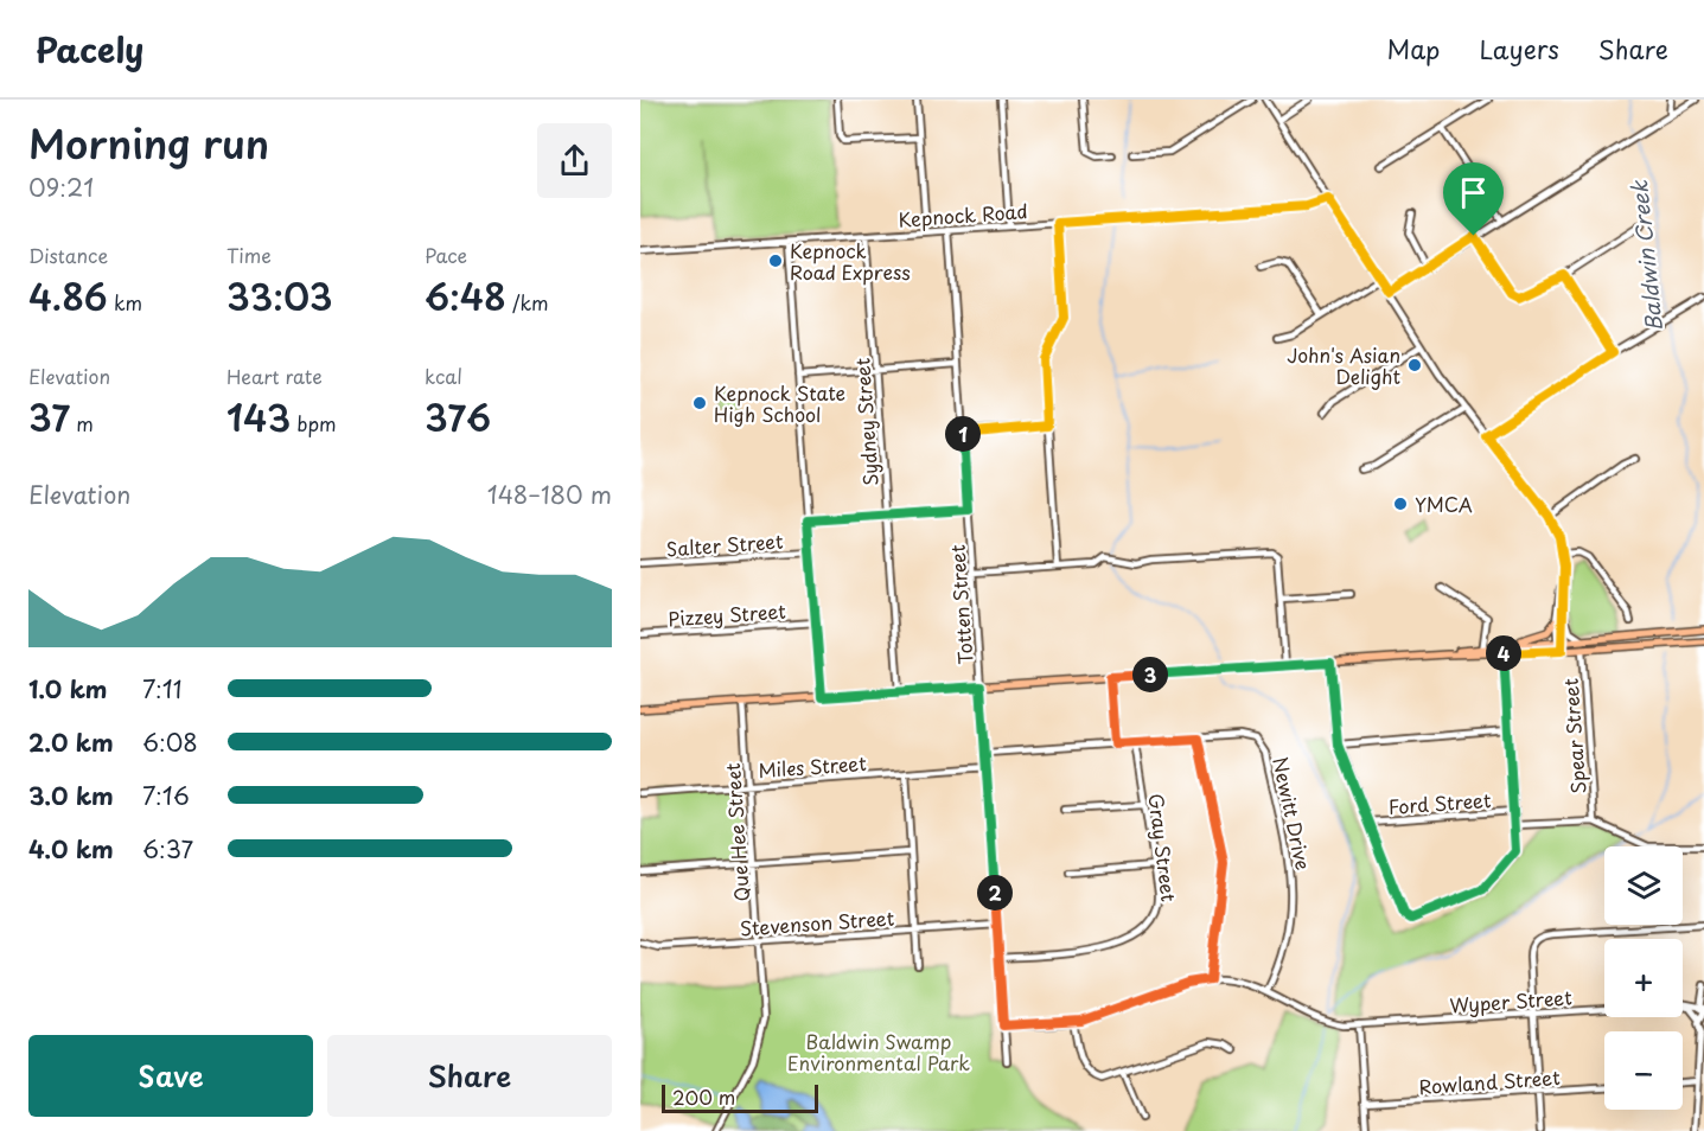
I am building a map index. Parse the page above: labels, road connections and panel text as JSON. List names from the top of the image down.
{
  "streets": {
    "street": [
      "Kepnock Road",
      "Sydney Street",
      "Salter Street",
      "Totten Street",
      "Pizzey Street",
      "Spear Street",
      "Miles Street",
      "Ford Street",
      "Newitt Drive",
      "Que Hee Street",
      "Gray Street",
      "Stevenson Street",
      "Wyper Street",
      "Rowland Street"
    ]
  },
  "crossings": [
    ["Kepnock Road", "Sydney Street"],
    ["Kepnock Road", "Totten Street"],
    ["Totten Street", "Miles Street"],
    ["Totten Street", "Newitt Drive"],
    ["Totten Street", "Gray Street"],
    ["Totten Street", "Stevenson Street"],
    ["Totten Street", "Wyper Street"],
    ["Spear Street", "Ford Street"],
    ["Miles Street", "Que Hee Street"],
    ["Newitt Drive", "Gray Street"],
    ["Newitt Drive", "Wyper Street"],
    ["Que Hee Street", "Stevenson Street"]
  ],
  "water": ["Baldwin Creek"],
  "parks": ["Baldwin Swamp Environmental Park"],
  "places": [
    "Kepnock Road Express",
    "John's Asian Delight",
    "Kepnock State High School",
    "YMCA"
  ],
  "scale_bar": "200 m",
  "page": {
    "header": "Pacely",
    "nav": ["Map", "Layers", "Share"],
    "heading": ["Morning run", "09:21"],
    "stats": [
      ["Distance", "4.86 km"],
      ["Time", "33:03"],
      ["Pace", "6:48 /km"],
      ["Elevation", "37 m"],
      ["Heart rate", "143 bpm"],
      ["kcal", "376"]
    ],
    "pins": [
      "1",
      "4",
      "3",
      "2"
    ],
    "chart": ["Elevation", "148–180 m"],
    "list": [
      {
        "name": "1.0 km",
        "note": "7:11"
      },
      {
        "name": "2.0 km",
        "note": "6:08"
      },
      {
        "name": "3.0 km",
        "note": "7:16"
      },
      {
        "name": "4.0 km",
        "note": "6:37"
      }
    ],
    "map_buttons": ["+", "−"],
    "buttons": ["Save", "Share"],
    "scale": "200 m"
  }
}
